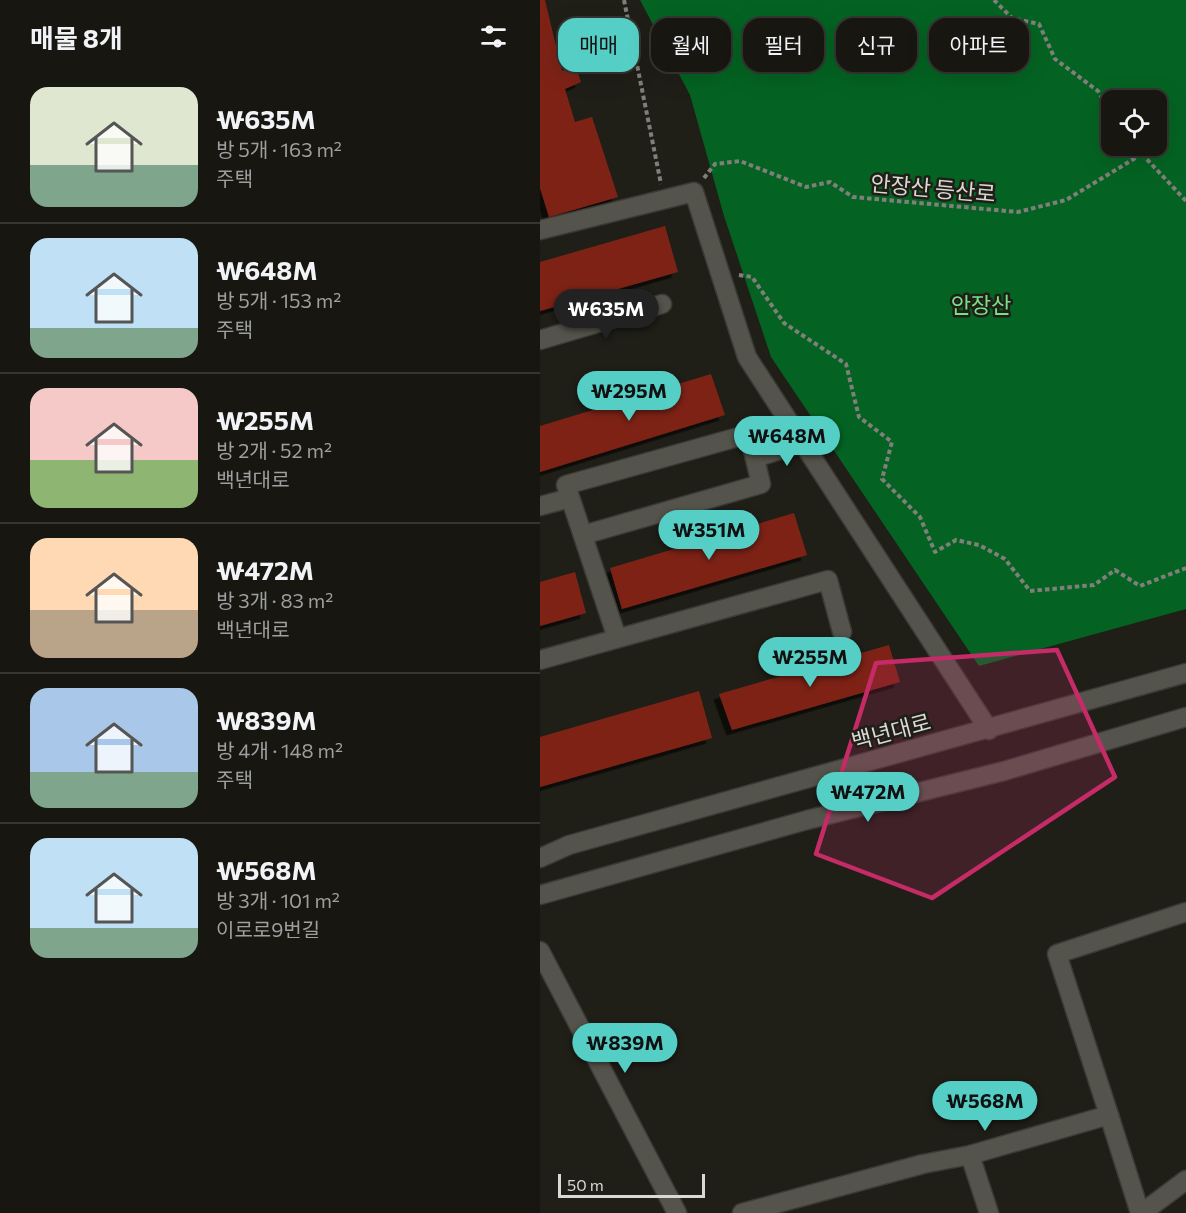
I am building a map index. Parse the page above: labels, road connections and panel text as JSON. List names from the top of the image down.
{
  "streets": {
    "street": ["백년대로"],
    "path": ["안장산 등산로"]
  },
  "parks": ["안장산"],
  "scale_bar": "50 m",
  "page": {
    "heading": "매물 8개",
    "chip": [
      "매매",
      "월세",
      "필터",
      "신규",
      "아파트"
    ],
    "list": [
      {
        "name": "₩635M",
        "note": "방 5개 · 163 m² · 주택"
      },
      {
        "name": "₩648M",
        "note": "방 5개 · 153 m² · 주택"
      },
      {
        "name": "₩255M",
        "note": "방 2개 · 52 m² · 백년대로"
      },
      {
        "name": "₩472M",
        "note": "방 3개 · 83 m² · 백년대로"
      },
      {
        "name": "₩839M",
        "note": "방 4개 · 148 m² · 주택"
      },
      {
        "name": "₩568M",
        "note": "방 3개 · 101 m² · 이로로9번길"
      }
    ],
    "price": [
      "₩635M",
      "₩295M",
      "₩648M",
      "₩351M",
      "₩255M",
      "₩472M",
      "₩839M",
      "₩568M"
    ],
    "scale": "50 m"
  }
}
